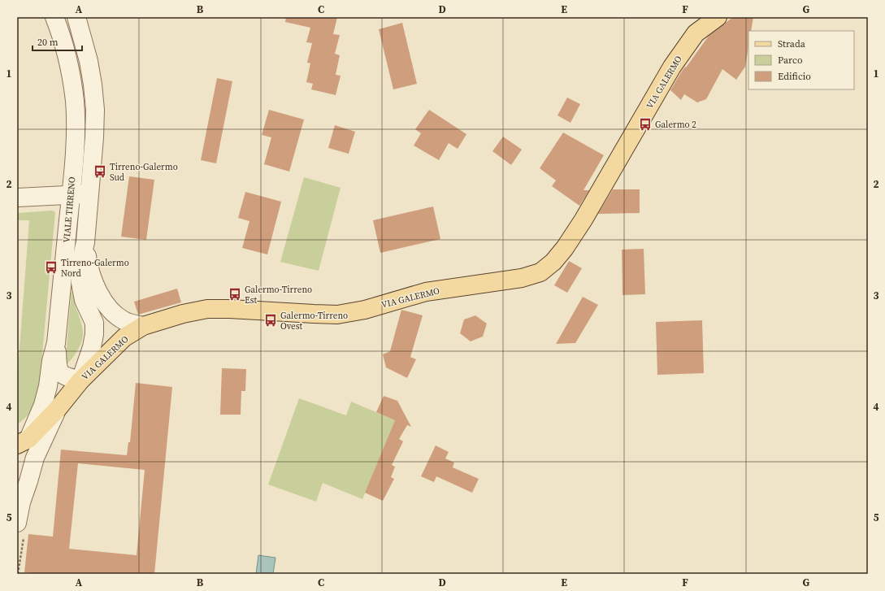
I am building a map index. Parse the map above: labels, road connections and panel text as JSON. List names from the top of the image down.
{
  "streets": {
    "main road": ["VIA GALERMO"],
    "street": ["VIALE TIRRENO"]
  },
  "crossings": [
    ["VIA GALERMO", "VIALE TIRRENO"]
  ],
  "places": {
    "bus stop": [
      "Galermo 2",
      "Tirreno-Galermo Sud",
      "Tirreno-Galermo Nord",
      "Galermo-Tirreno Est",
      "Galermo-Tirreno Ovest"
    ]
  },
  "legend": ["Strada", "Parco", "Edificio"],
  "scale_bar": "20 m",
  "grid": {
    "columns": [
      "A",
      "B",
      "C",
      "D",
      "E",
      "F",
      "G"
    ],
    "rows": [
      "1",
      "2",
      "3",
      "4",
      "5"
    ]
  }
}
